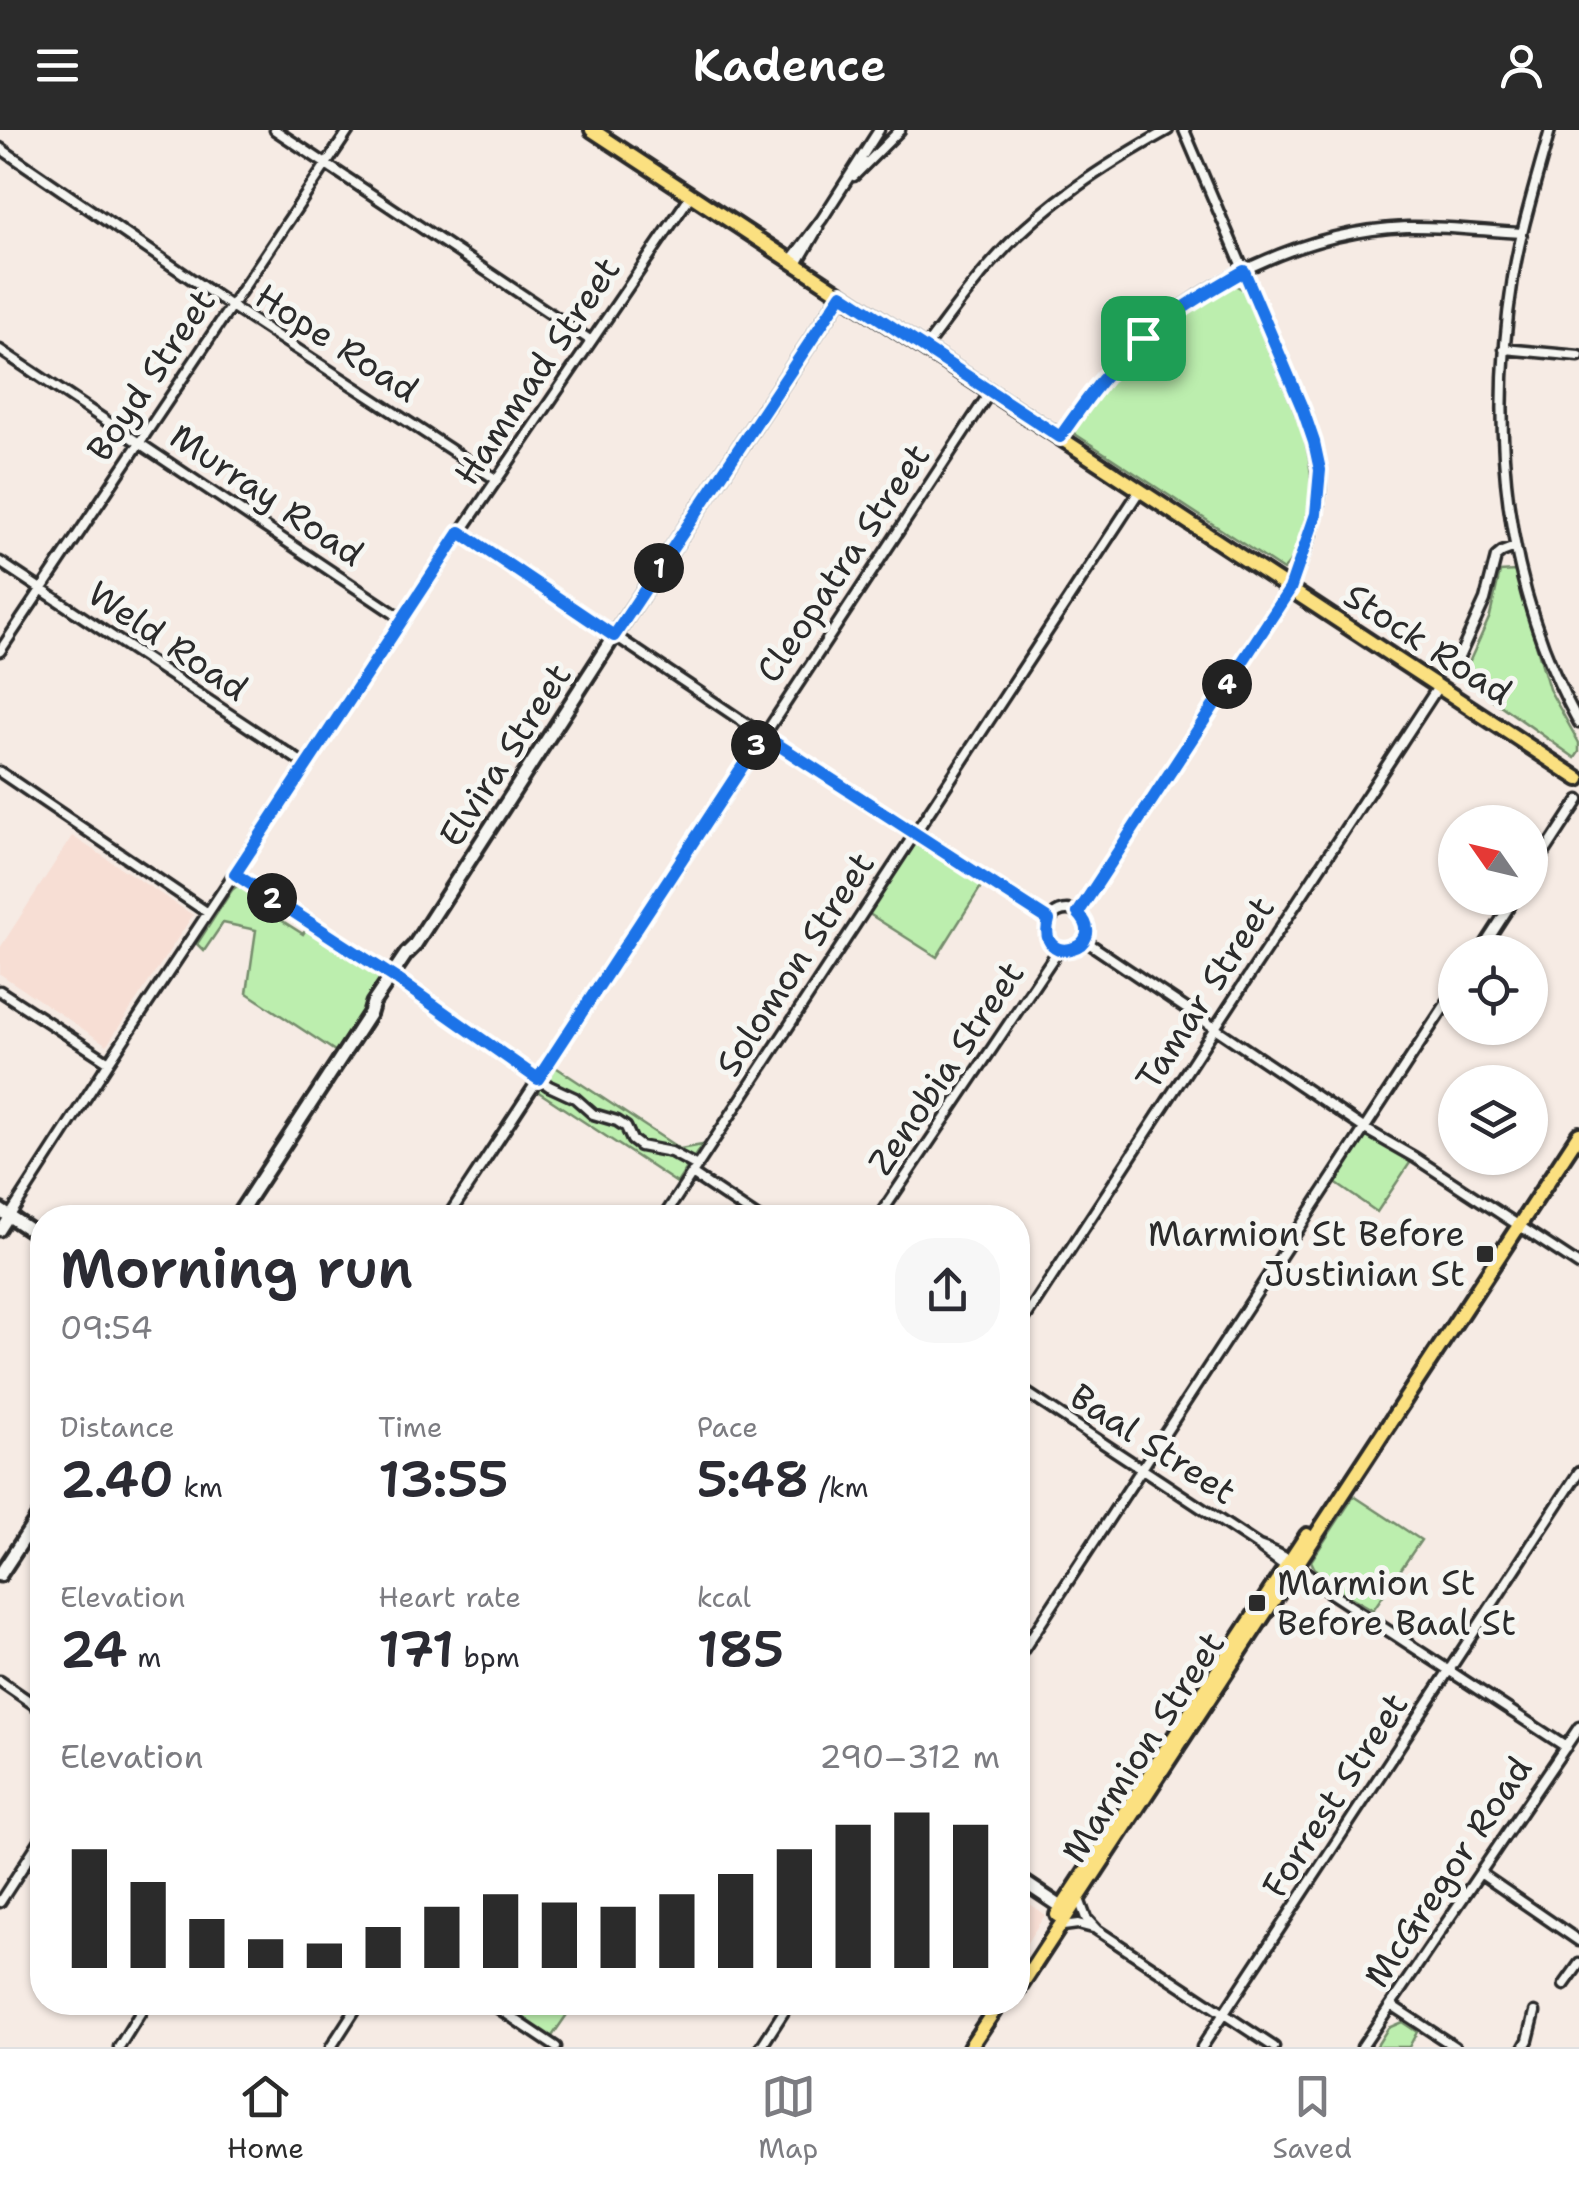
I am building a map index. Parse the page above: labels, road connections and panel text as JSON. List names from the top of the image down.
{
  "streets": {
    "main road": ["Stock Road", "Marmion Street"],
    "street": [
      "Hope Road",
      "Hammad Street",
      "Boyd Street",
      "Murray Road",
      "Cleopatra Street",
      "Weld Road",
      "Elvira Street",
      "Solomon Street",
      "Tamar Street",
      "Zenobia Street",
      "Baal Street",
      "Forrest Street",
      "McGregor Road"
    ]
  },
  "crossings": [
    ["Hope Road", "Hammad Street"],
    ["Hope Road", "Boyd Street"],
    ["Hammad Street", "Murray Road"],
    ["Hammad Street", "Weld Road"],
    ["Hammad Street", "Stock Road"],
    ["Boyd Street", "Murray Road"],
    ["Boyd Street", "Weld Road"],
    ["Cleopatra Street", "Stock Road"],
    ["Stock Road", "Elvira Street"],
    ["Stock Road", "Solomon Street"],
    ["Stock Road", "Tamar Street"],
    ["Baal Street", "Marmion Street"],
    ["Baal Street", "Forrest Street"],
    ["Baal Street", "McGregor Road"]
  ],
  "places": {
    "transit": ["Marmion St Before Justinian St", "Marmion St Before Baal St"]
  },
  "north": "top left",
  "page": {
    "header": "Kadence",
    "pins": [
      "1",
      "4",
      "3",
      "2"
    ],
    "heading": ["Morning run", "09:54"],
    "stats": [
      ["Distance", "2.40 km"],
      ["Time", "13:55"],
      ["Pace", "5:48 /km"],
      ["Elevation", "24 m"],
      ["Heart rate", "171 bpm"],
      ["kcal", "185"]
    ],
    "chart": ["Elevation", "290–312 m"],
    "tabs": ["Home", "Map", "Saved"]
  }
}
